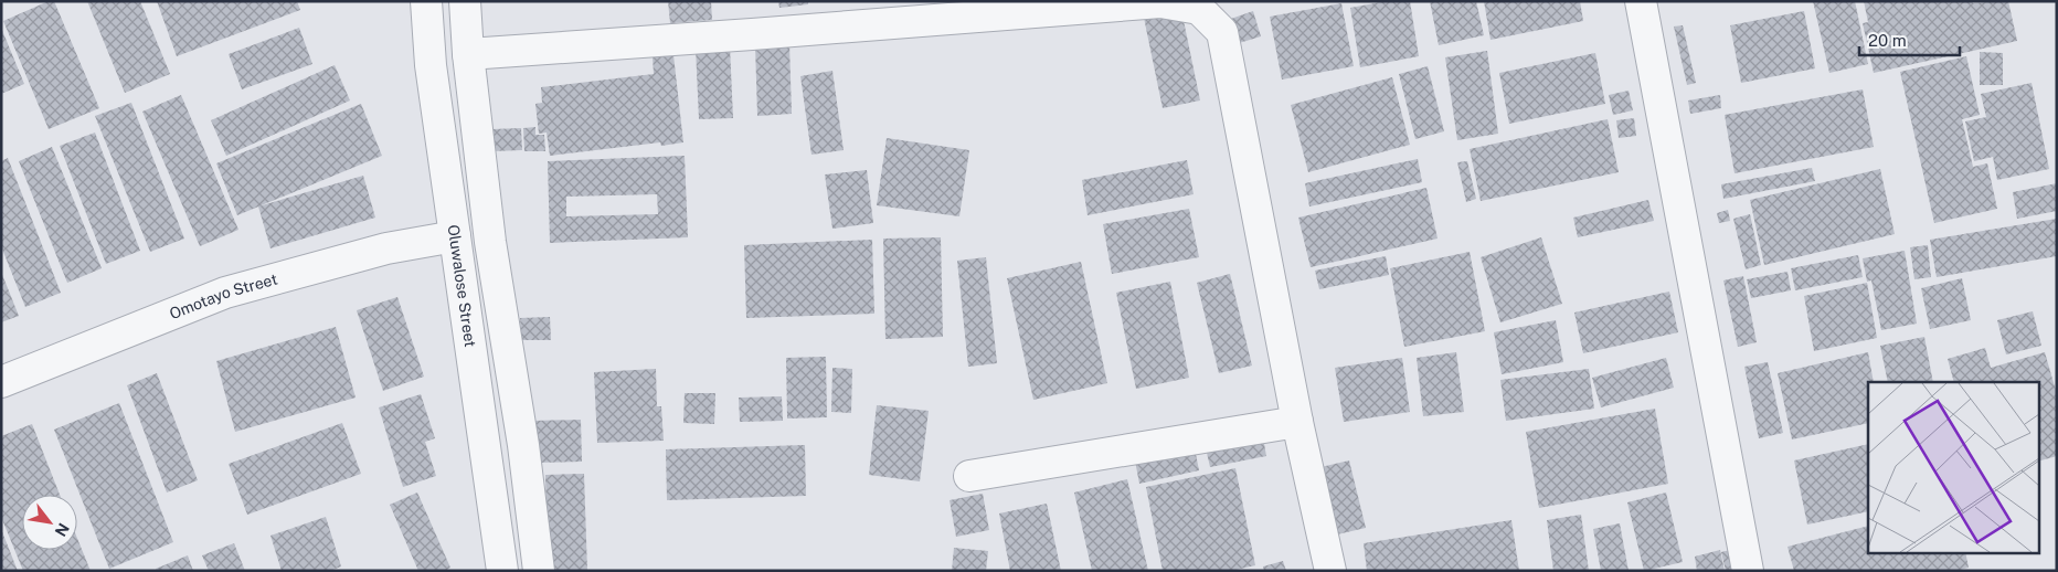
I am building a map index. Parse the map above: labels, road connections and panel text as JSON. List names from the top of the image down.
{
  "streets": {
    "street": ["Oluwalose Street", "Omotayo Street"]
  },
  "crossings": [
    ["Oluwalose Street", "Omotayo Street"]
  ],
  "scale_bar": "20 m",
  "north": "bottom right"
}
